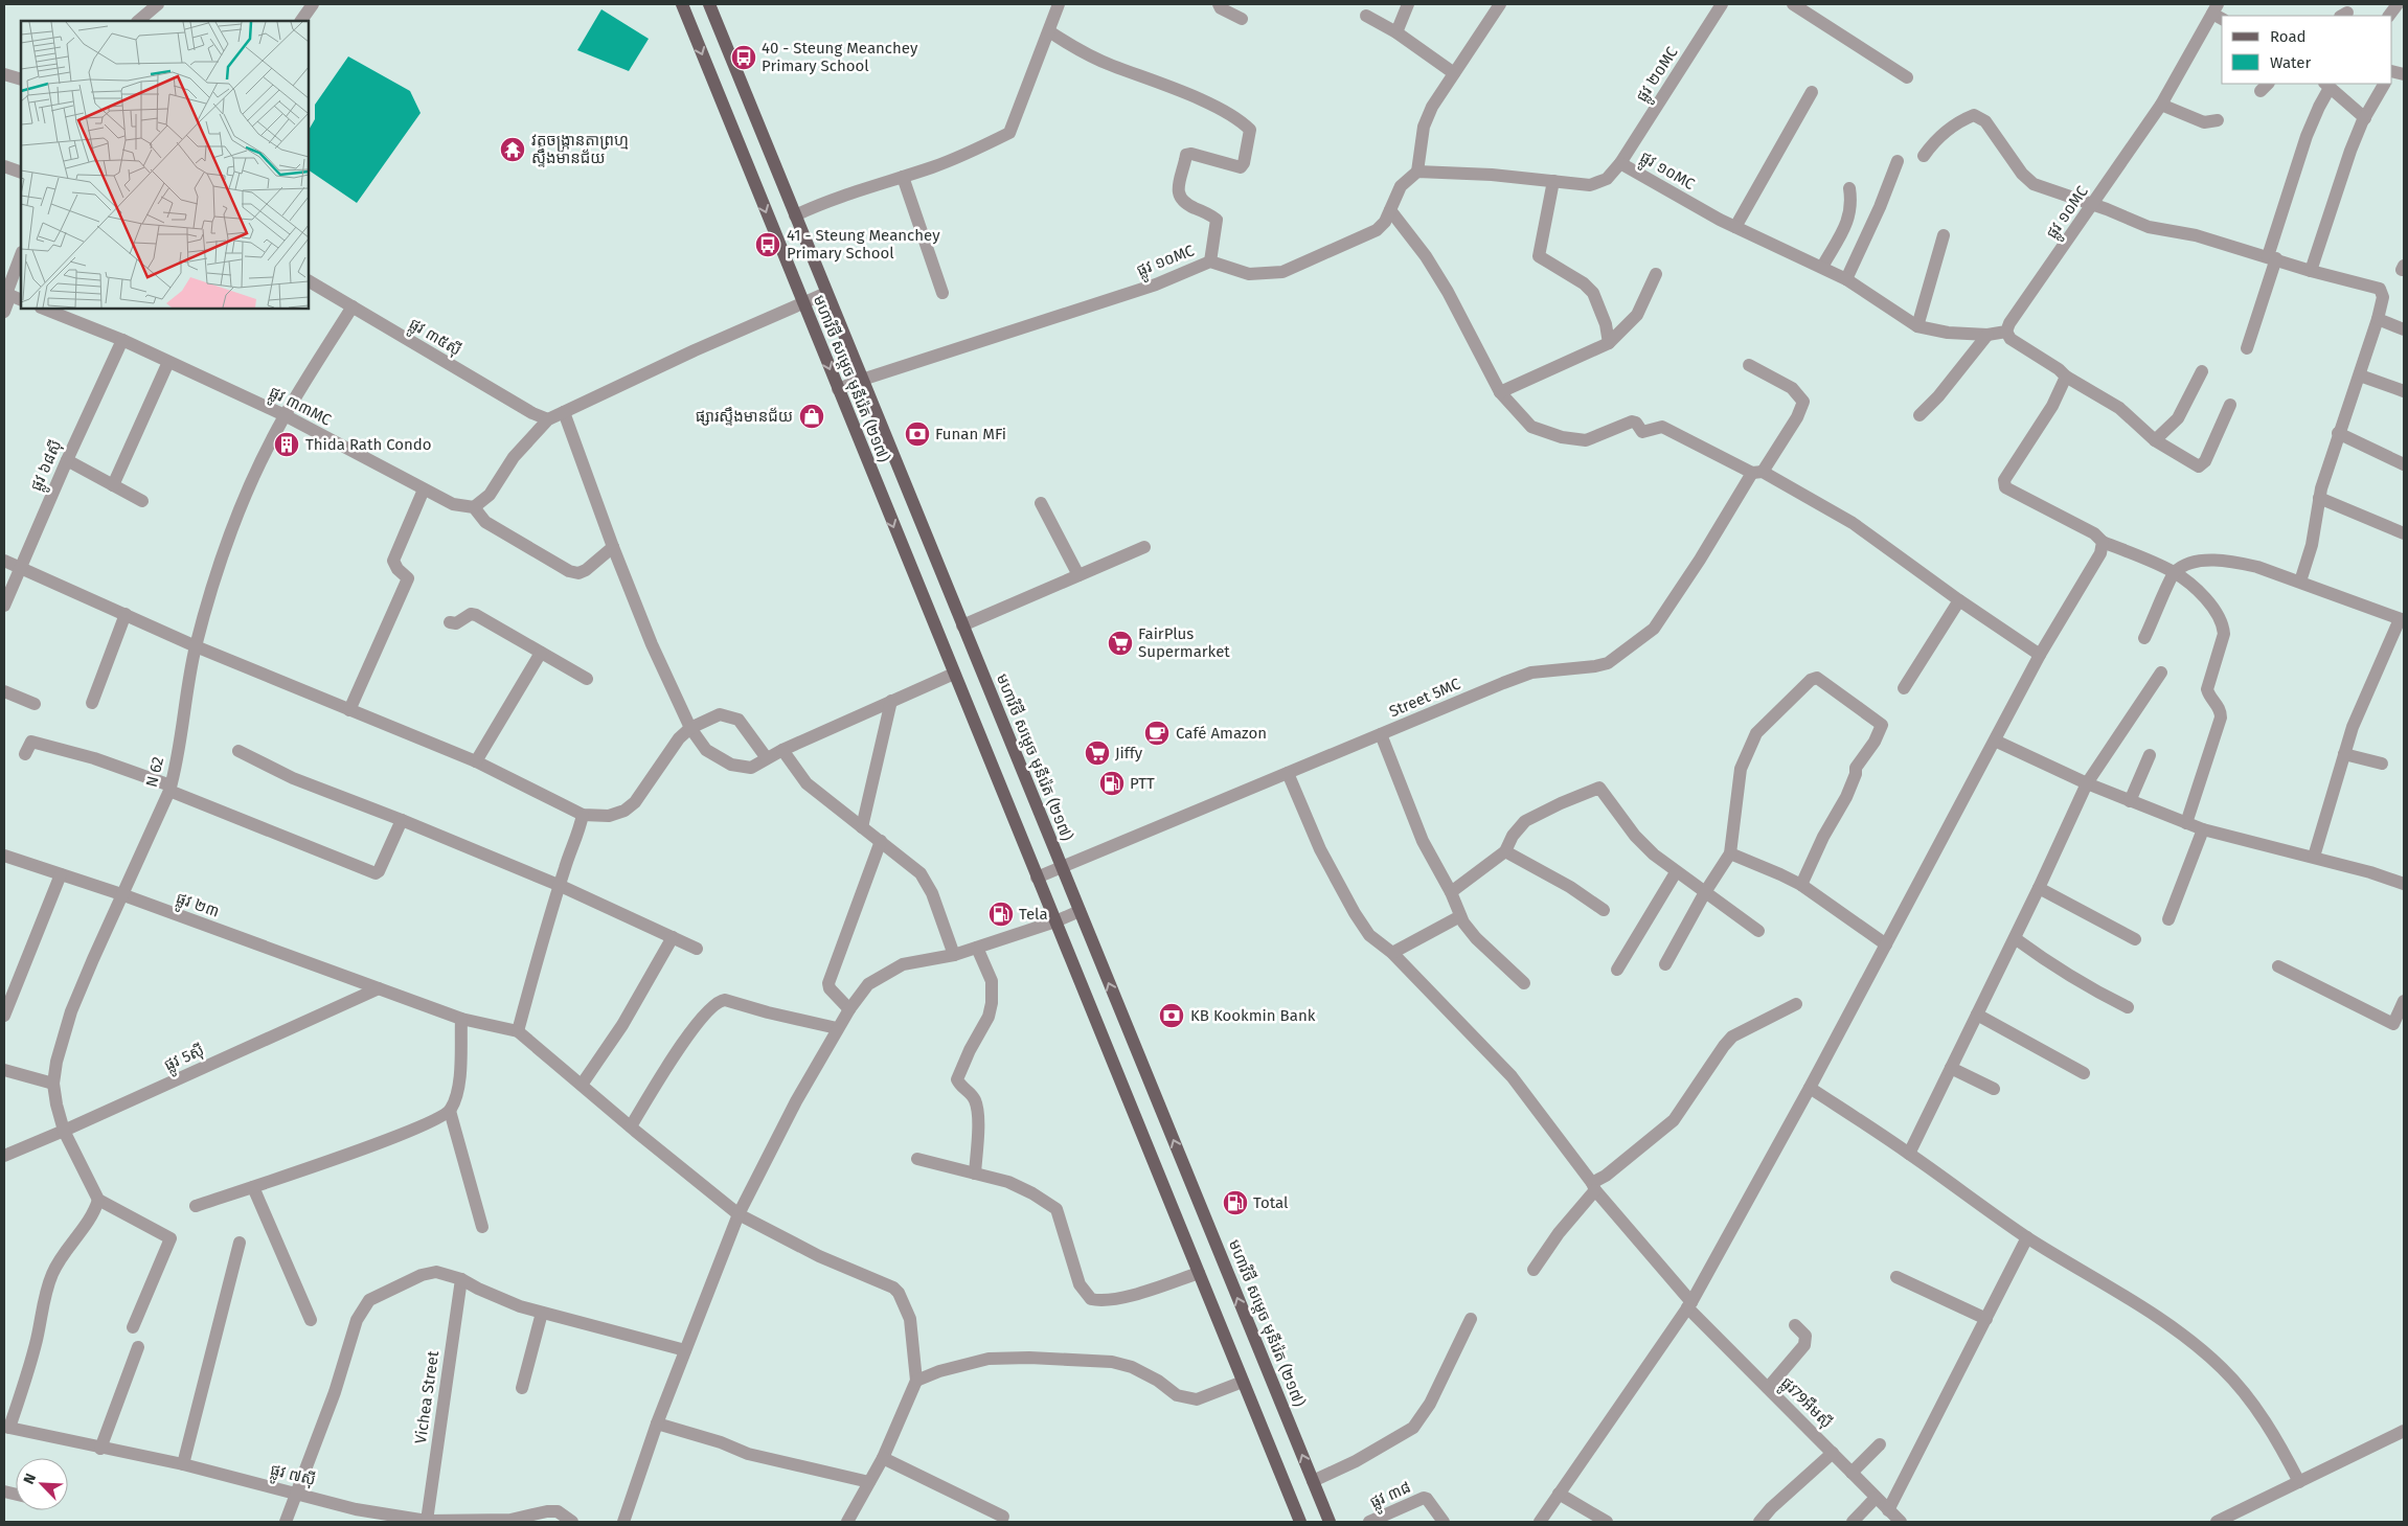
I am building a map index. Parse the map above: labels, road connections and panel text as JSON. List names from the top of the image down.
{
  "streets": {
    "main road": ["មហាវិថី សម្តេច មុនីរ៉េត (២១៧)"],
    "street": [
      "ផ្លូវ ២០MC",
      "ផ្លូវ ១០MC",
      "ផ្លូវ ៣៥ស៊ី",
      "ផ្លូវ ៣៣MC",
      "ផ្លូវ ៦៨ស៊ី",
      "Street 5MC",
      "N 62",
      "ផ្លូវ ២៣",
      "ផ្លូវ 5ស៊ី",
      "Vichea Street",
      "ផ្លូវ79អឹមស៊ី",
      "ផ្លូវ ៧ស៊ី",
      "ផ្លូវ ៣៨"
    ]
  },
  "crossings": [
    ["ផ្លូវ ២០MC", "ផ្លូវ ១០MC"],
    ["ផ្លូវ ១០MC", "មហាវិថី សម្តេច មុនីរ៉េត (២១៧)"],
    ["ផ្លូវ ៣៥ស៊ី", "N 62"],
    ["មហាវិថី សម្តេច មុនីរ៉េត (២១៧)", "Street 5MC"],
    ["ផ្លូវ ៣៣MC", "ផ្លូវ ៦៨ស៊ី"],
    ["ផ្លូវ ៣៣MC", "N 62"],
    ["Street 5MC", "ផ្លូវ79អឹមស៊ី"],
    ["N 62", "ផ្លូវ ២៣"],
    ["N 62", "ផ្លូវ 5ស៊ី"],
    ["ផ្លូវ ២៣", "ផ្លូវ 5ស៊ី"],
    ["Vichea Street", "ផ្លូវ ៧ស៊ី"]
  ],
  "places": {
    "bus stop": ["40 - Steung Meanchey Primary School", "41 - Steung Meanchey Primary School"],
    "temple": ["វត្តចង្ក្រានតាព្រហ្ម ស្ទឹងមានជ័យ"],
    "shop": ["ផ្សារស្ទឹងមានជ័យ"],
    "bank": ["Funan MFi", "KB Kookmin Bank"],
    "building": ["Thida Rath Condo"],
    "supermarket": ["FairPlus Supermarket", "Jiffy"],
    "cafe": ["Café Amazon"],
    "fuel station": ["PTT", "Tela", "Total"]
  },
  "legend": ["Road", "Water"],
  "north": "top left"
}
